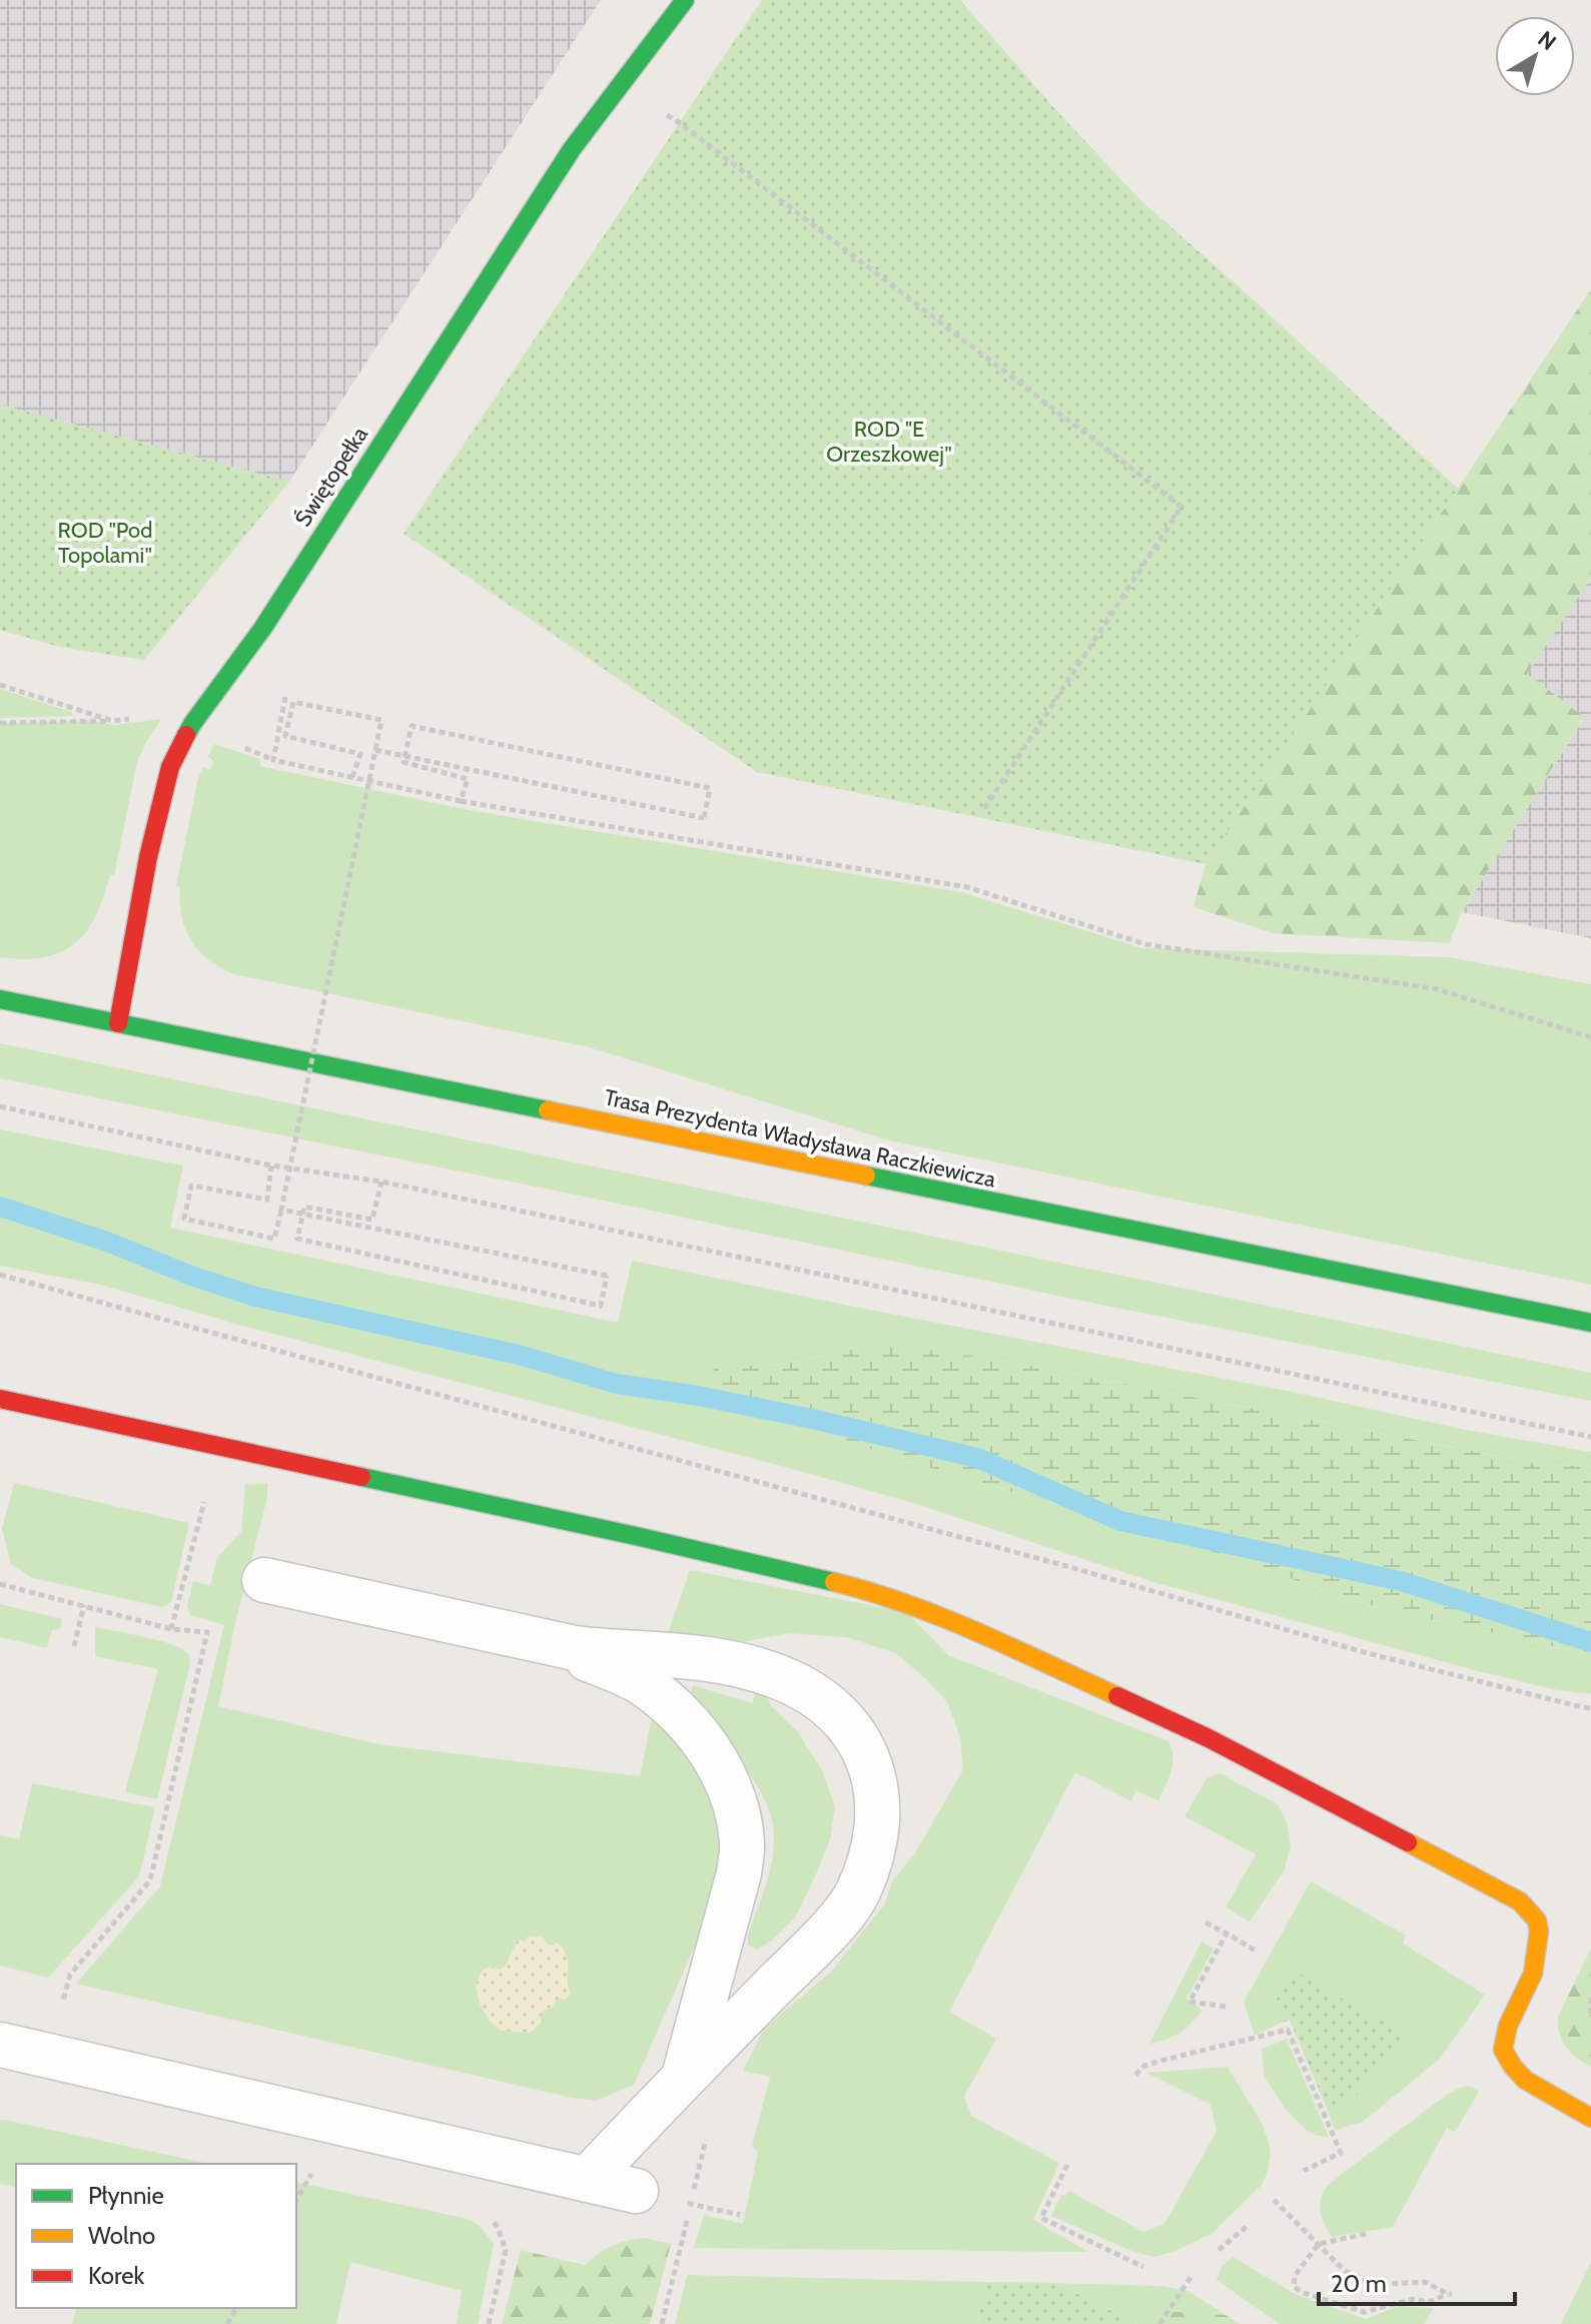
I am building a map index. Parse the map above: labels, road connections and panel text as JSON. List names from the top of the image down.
{
  "streets": {
    "street": ["Świętopełka", "Trasa Prezydenta Władysława Raczkiewicza"]
  },
  "crossings": [
    ["Świętopełka", "Trasa Prezydenta Władysława Raczkiewicza"]
  ],
  "parks": ["ROD \"E Orzeszkowej\"", "ROD \"Pod Topolami\""],
  "legend": ["Płynnie", "Wolno", "Korek"],
  "scale_bar": "20 m",
  "north": "top right"
}
